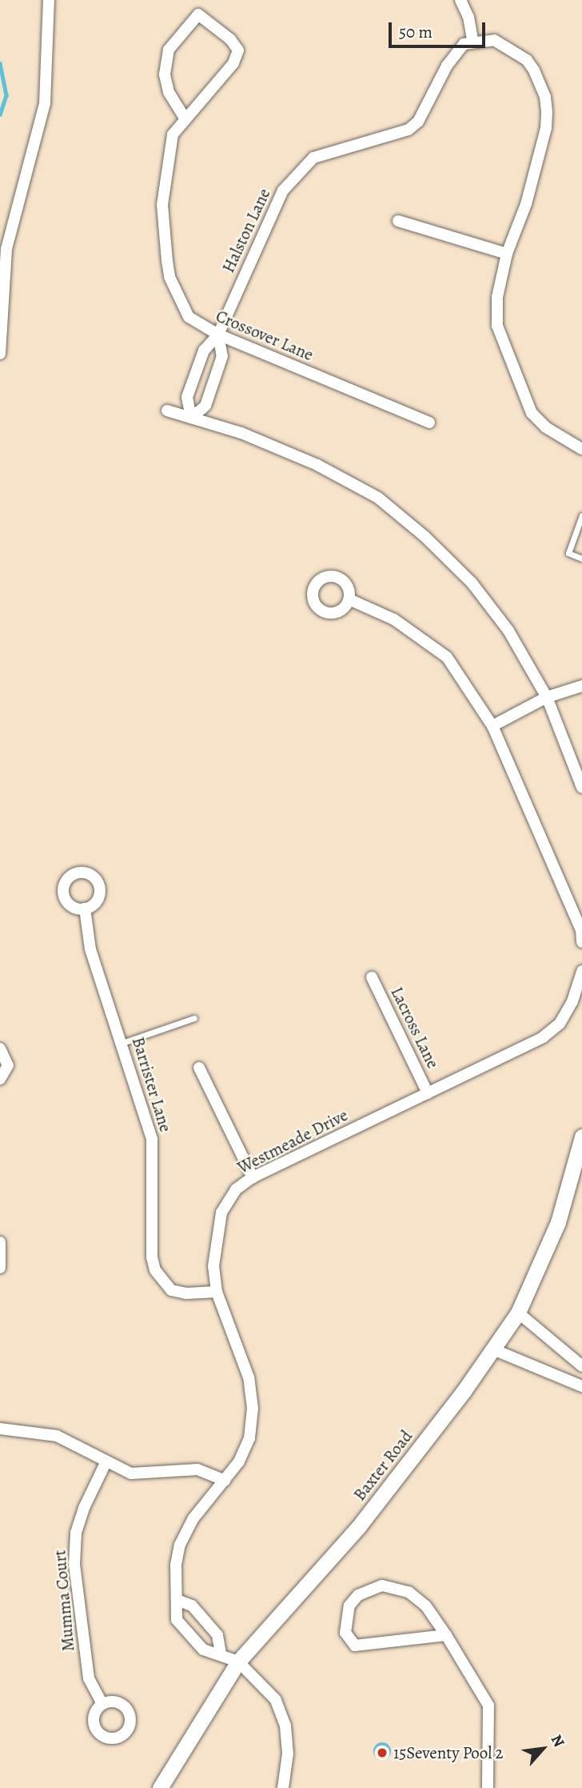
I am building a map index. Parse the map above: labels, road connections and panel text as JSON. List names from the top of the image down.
{
  "streets": {
    "main road": ["Baxter Road"],
    "street": [
      "Halston Lane",
      "Crossover Lane",
      "Lacross Lane",
      "Barrister Lane",
      "Westmeade Drive",
      "Mumma Court"
    ]
  },
  "crossings": [
    ["Halston Lane", "Crossover Lane"],
    ["Lacross Lane", "Westmeade Drive"],
    ["Barrister Lane", "Westmeade Drive"],
    ["Westmeade Drive", "Baxter Road"]
  ],
  "places": ["15Seventy Pool 2"],
  "scale_bar": "50 m",
  "north": "top right"
}
